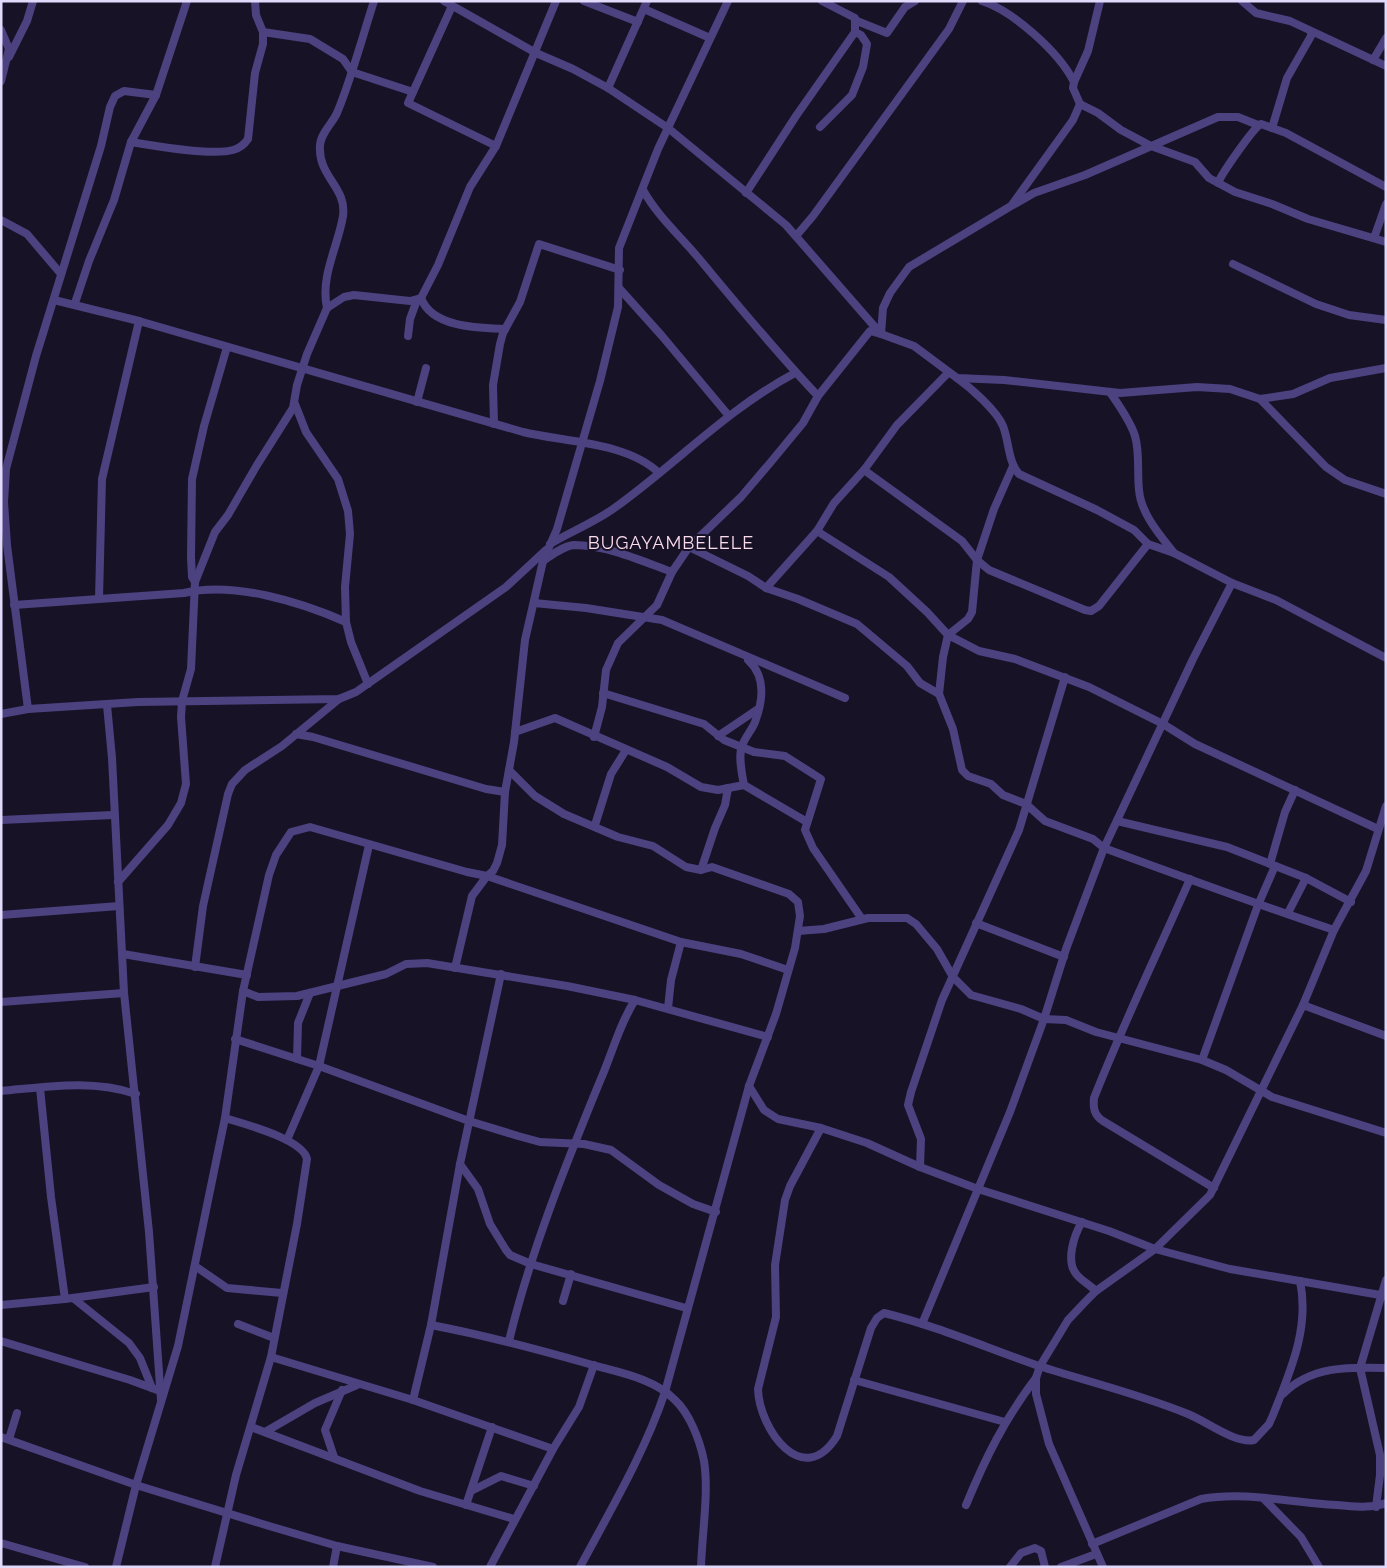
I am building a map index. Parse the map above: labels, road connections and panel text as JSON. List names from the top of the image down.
{
  "districts": ["BUGAYAMBELELE"]
}
